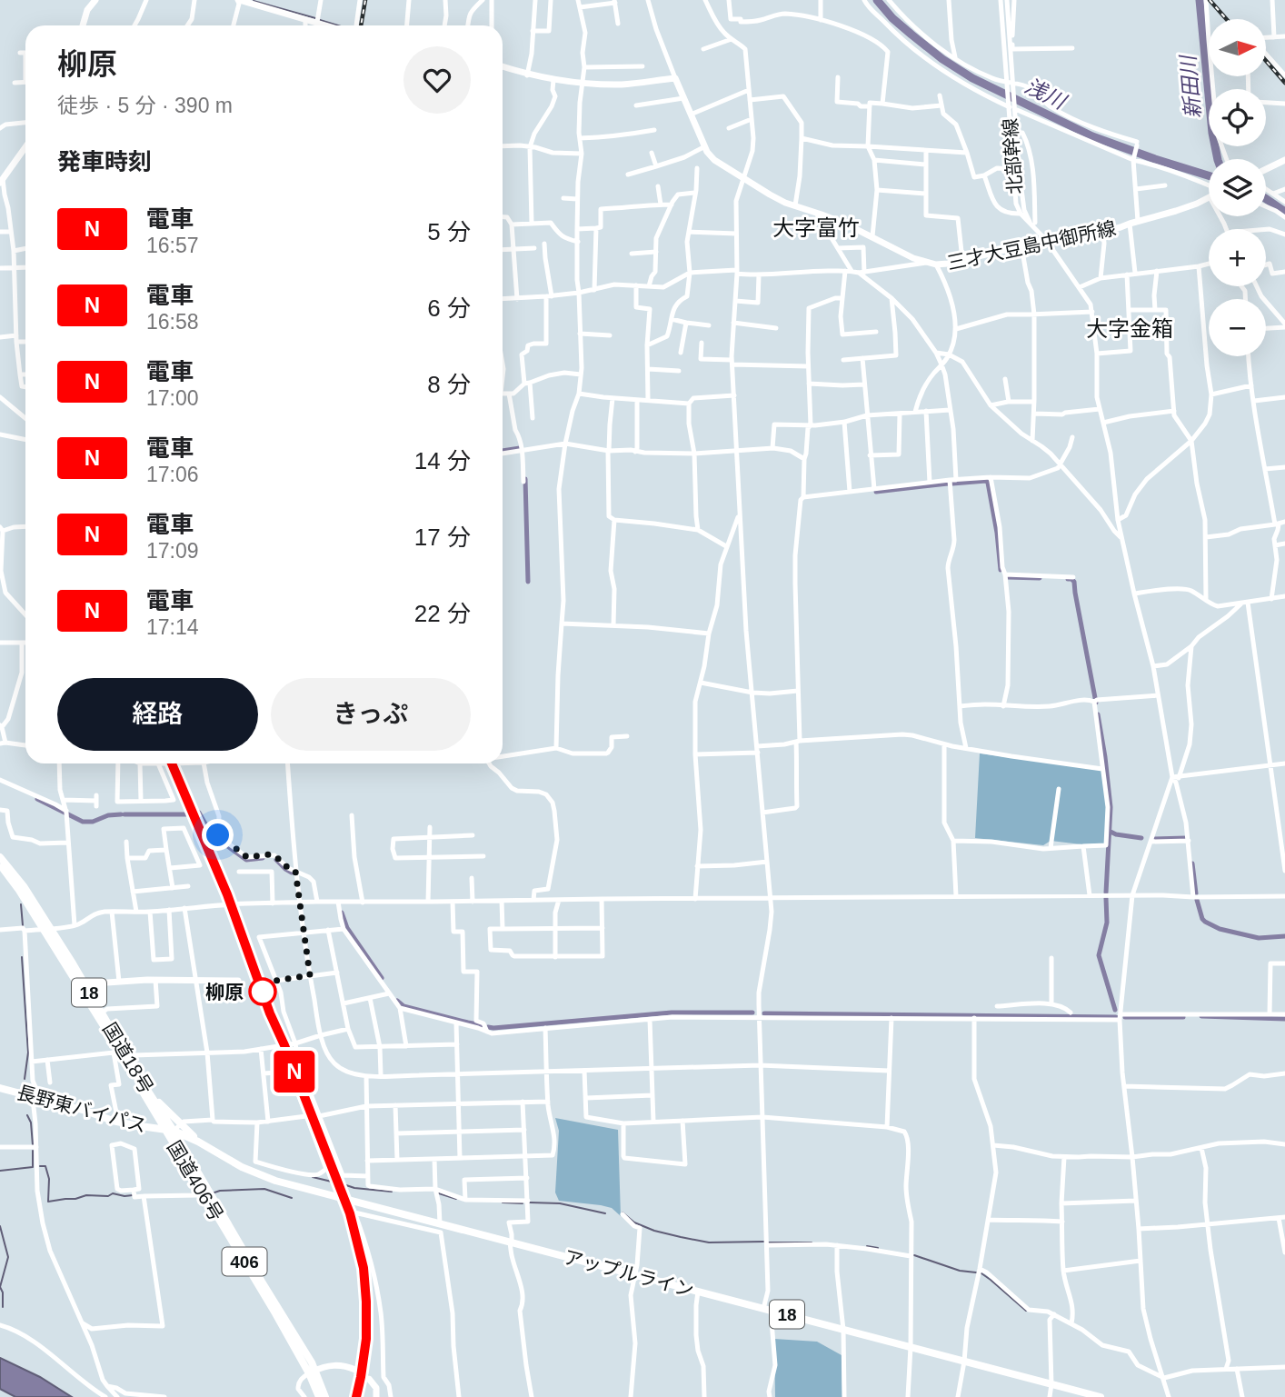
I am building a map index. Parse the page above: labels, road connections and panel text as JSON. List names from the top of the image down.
{
  "streets": {
    "highway": [
      "18",
      "国道18号",
      "長野東バイパス",
      "国道406号",
      "406",
      "アップルライン"
    ],
    "main road": ["三才大豆島中御所線"],
    "street": ["北部幹線"]
  },
  "crossings": [
    ["国道18号", "長野東バイパス"],
    ["国道18号", "国道406号"],
    ["国道18号", "アップルライン"],
    ["長野東バイパス", "国道406号"],
    ["長野東バイパス", "アップルライン"],
    ["国道406号", "アップルライン"]
  ],
  "districts": ["大字富竹", "大字金箱"],
  "water": ["新田川", "浅川"],
  "places": ["柳原"],
  "north": "right",
  "page": {
    "on_map": "N",
    "map_buttons": ["+", "−"],
    "heading": [
      ["柳原", "徒歩 · 5 分 · 390 m"],
      "発車時刻"
    ],
    "list": [
      {
        "mark": "N",
        "name": "電車",
        "note": "16:57",
        "value": "5 分"
      },
      {
        "mark": "N",
        "name": "電車",
        "note": "16:58",
        "value": "6 分"
      },
      {
        "mark": "N",
        "name": "電車",
        "note": "17:00",
        "value": "8 分"
      },
      {
        "mark": "N",
        "name": "電車",
        "note": "17:06",
        "value": "14 分"
      },
      {
        "mark": "N",
        "name": "電車",
        "note": "17:09",
        "value": "17 分"
      },
      {
        "mark": "N",
        "name": "電車",
        "note": "17:14",
        "value": "22 分"
      }
    ],
    "buttons": ["経路", "きっぷ"]
  }
}
